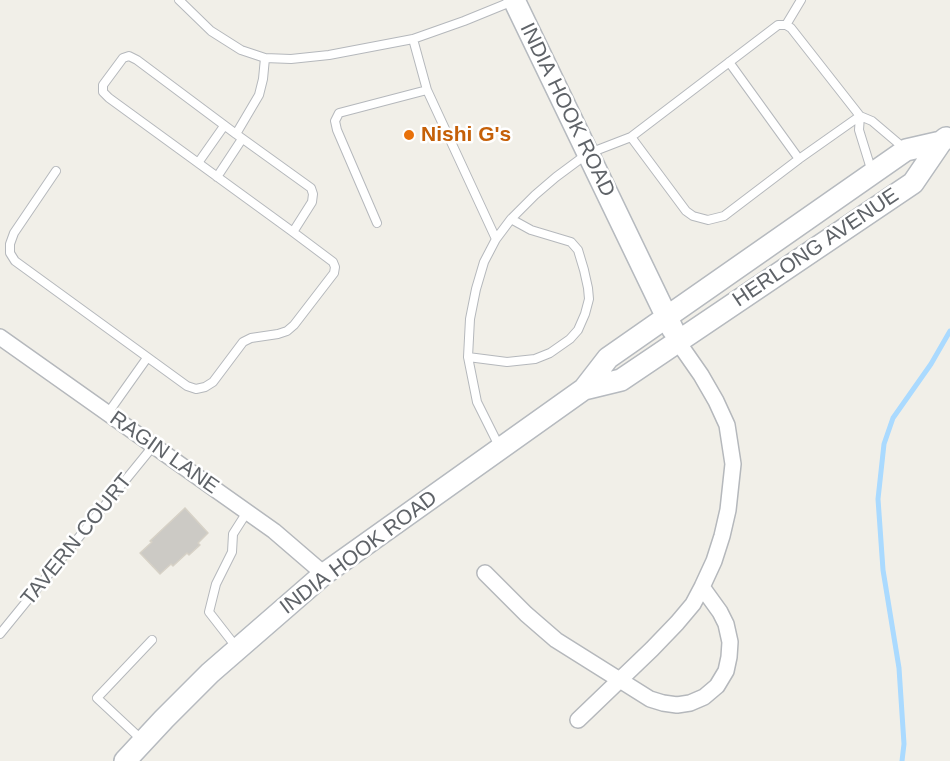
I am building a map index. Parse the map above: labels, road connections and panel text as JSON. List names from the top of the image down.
{
  "streets": {
    "street": ["INDIA HOOK ROAD", "HERLONG AVENUE", "RAGIN LANE"],
    "lane": ["TAVERN COURT"]
  },
  "crossings": [
    ["INDIA HOOK ROAD", "HERLONG AVENUE"],
    ["INDIA HOOK ROAD", "RAGIN LANE"],
    ["RAGIN LANE", "TAVERN COURT"]
  ],
  "places": ["Nishi G's"]
}
